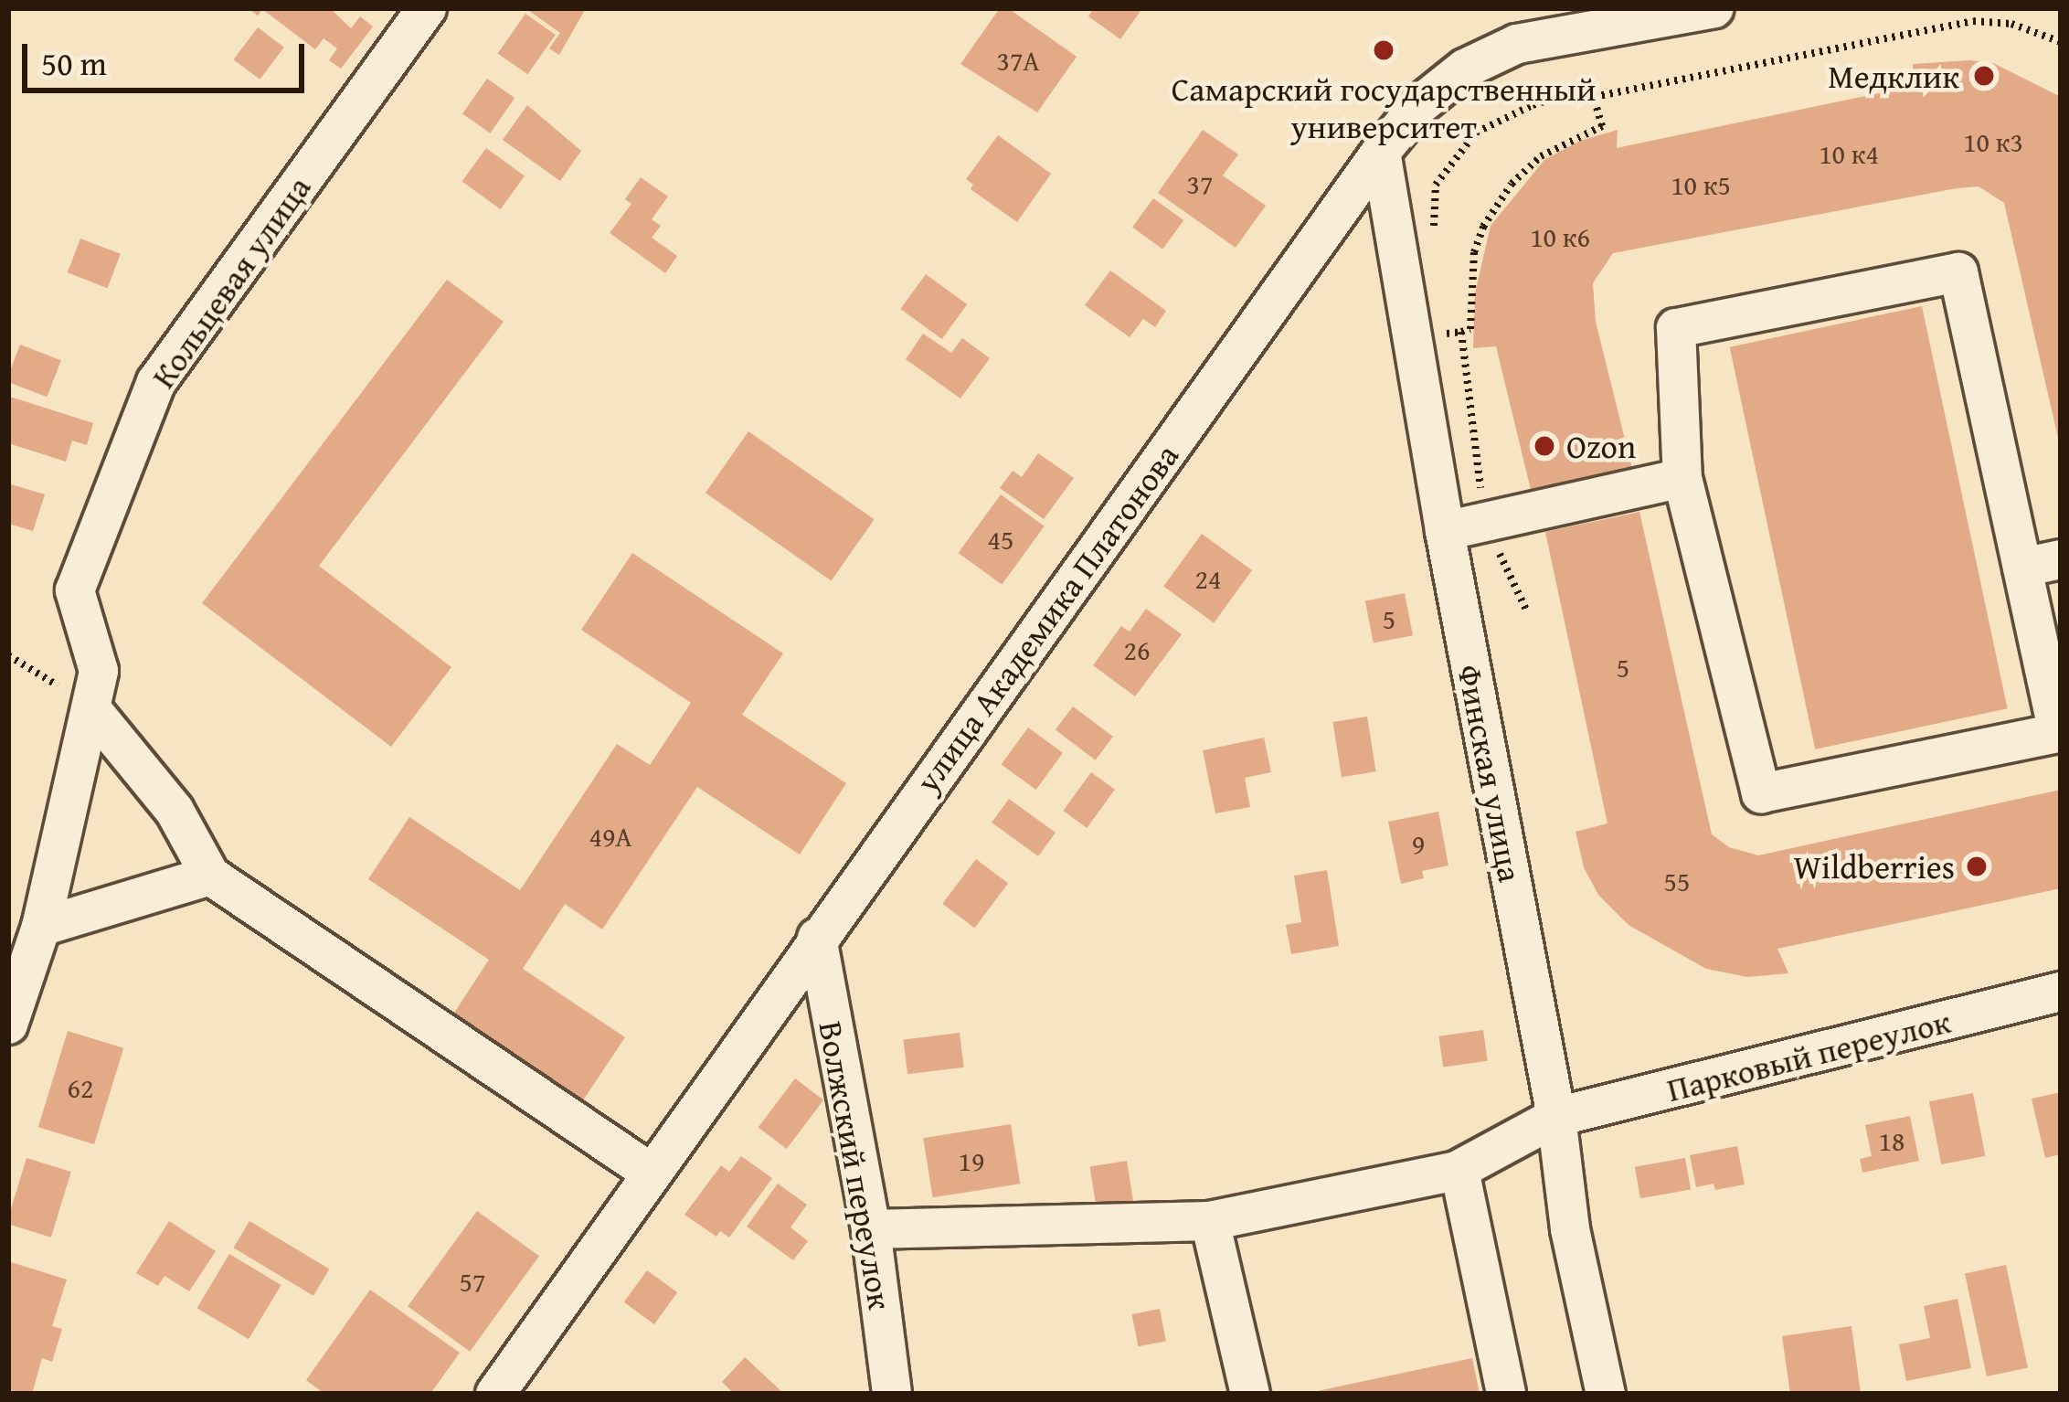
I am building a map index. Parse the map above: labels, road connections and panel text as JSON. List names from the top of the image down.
{
  "streets": {
    "street": [
      "Кольцевая улица",
      "улица Академика Платонова",
      "Финская улица",
      "Парковый переулок",
      "Волжский переулок"
    ]
  },
  "crossings": [
    ["улица Академика Платонова", "Финская улица"],
    ["улица Академика Платонова", "Волжский переулок"],
    ["Финская улица", "Парковый переулок"],
    ["Парковый переулок", "Волжский переулок"]
  ],
  "places": [
    "Самарский государственный университет",
    "Медклик",
    "Ozon",
    "Wildberries"
  ],
  "house_numbers": [
    "37А",
    "10 к3",
    "10 к4",
    "37",
    "10 к5",
    "10 к6",
    "45",
    "24",
    "5",
    "26",
    "5",
    "49А",
    "9",
    "55",
    "62",
    "18",
    "19",
    "57"
  ],
  "scale_bar": "50 m"
}
